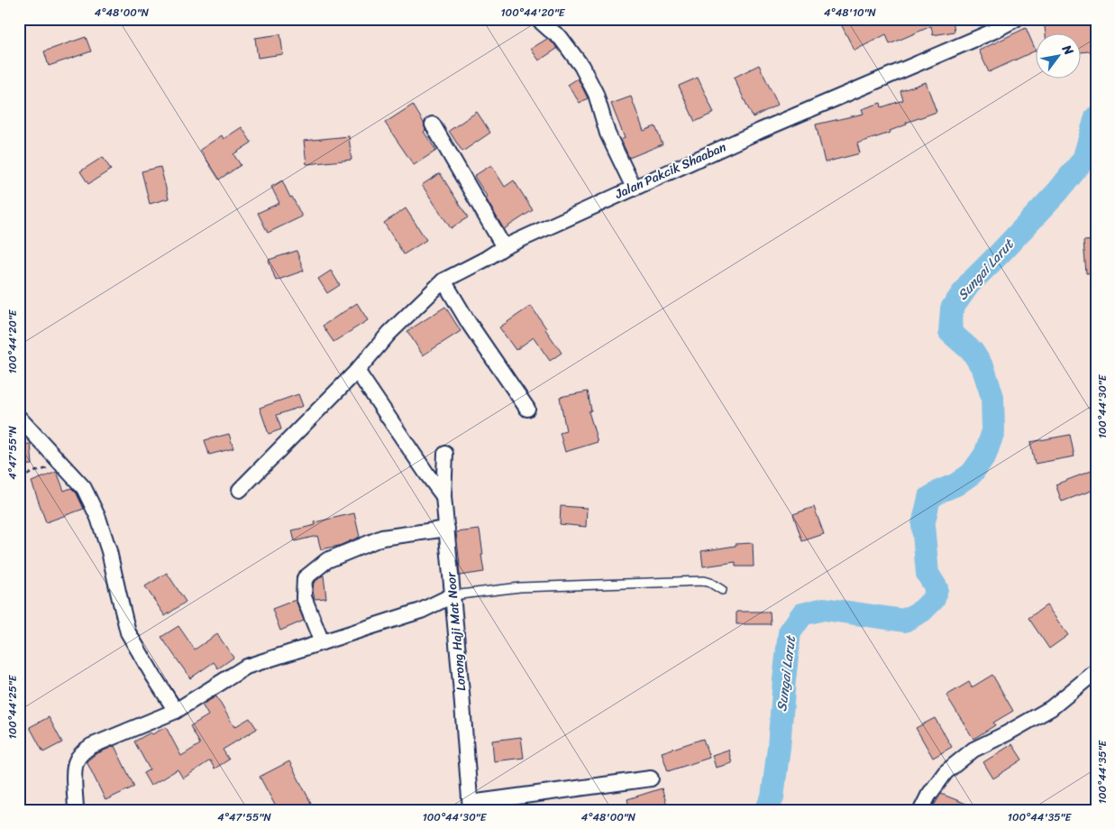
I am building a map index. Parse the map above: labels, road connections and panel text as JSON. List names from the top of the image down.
{
  "streets": {
    "street": ["Jalan Pakcik Shaaban", "Lorong Haji Mat Noor"]
  },
  "water": ["Sungai Larut"],
  "north": "top right",
  "coordinates": [
    "4°48'00\"N",
    "100°44'20\"E",
    "4°48'10\"N",
    "100°44'30\"E",
    "4°47'55\"N",
    "100°44'25\"E",
    "100°44'35\"E"
  ]
}
